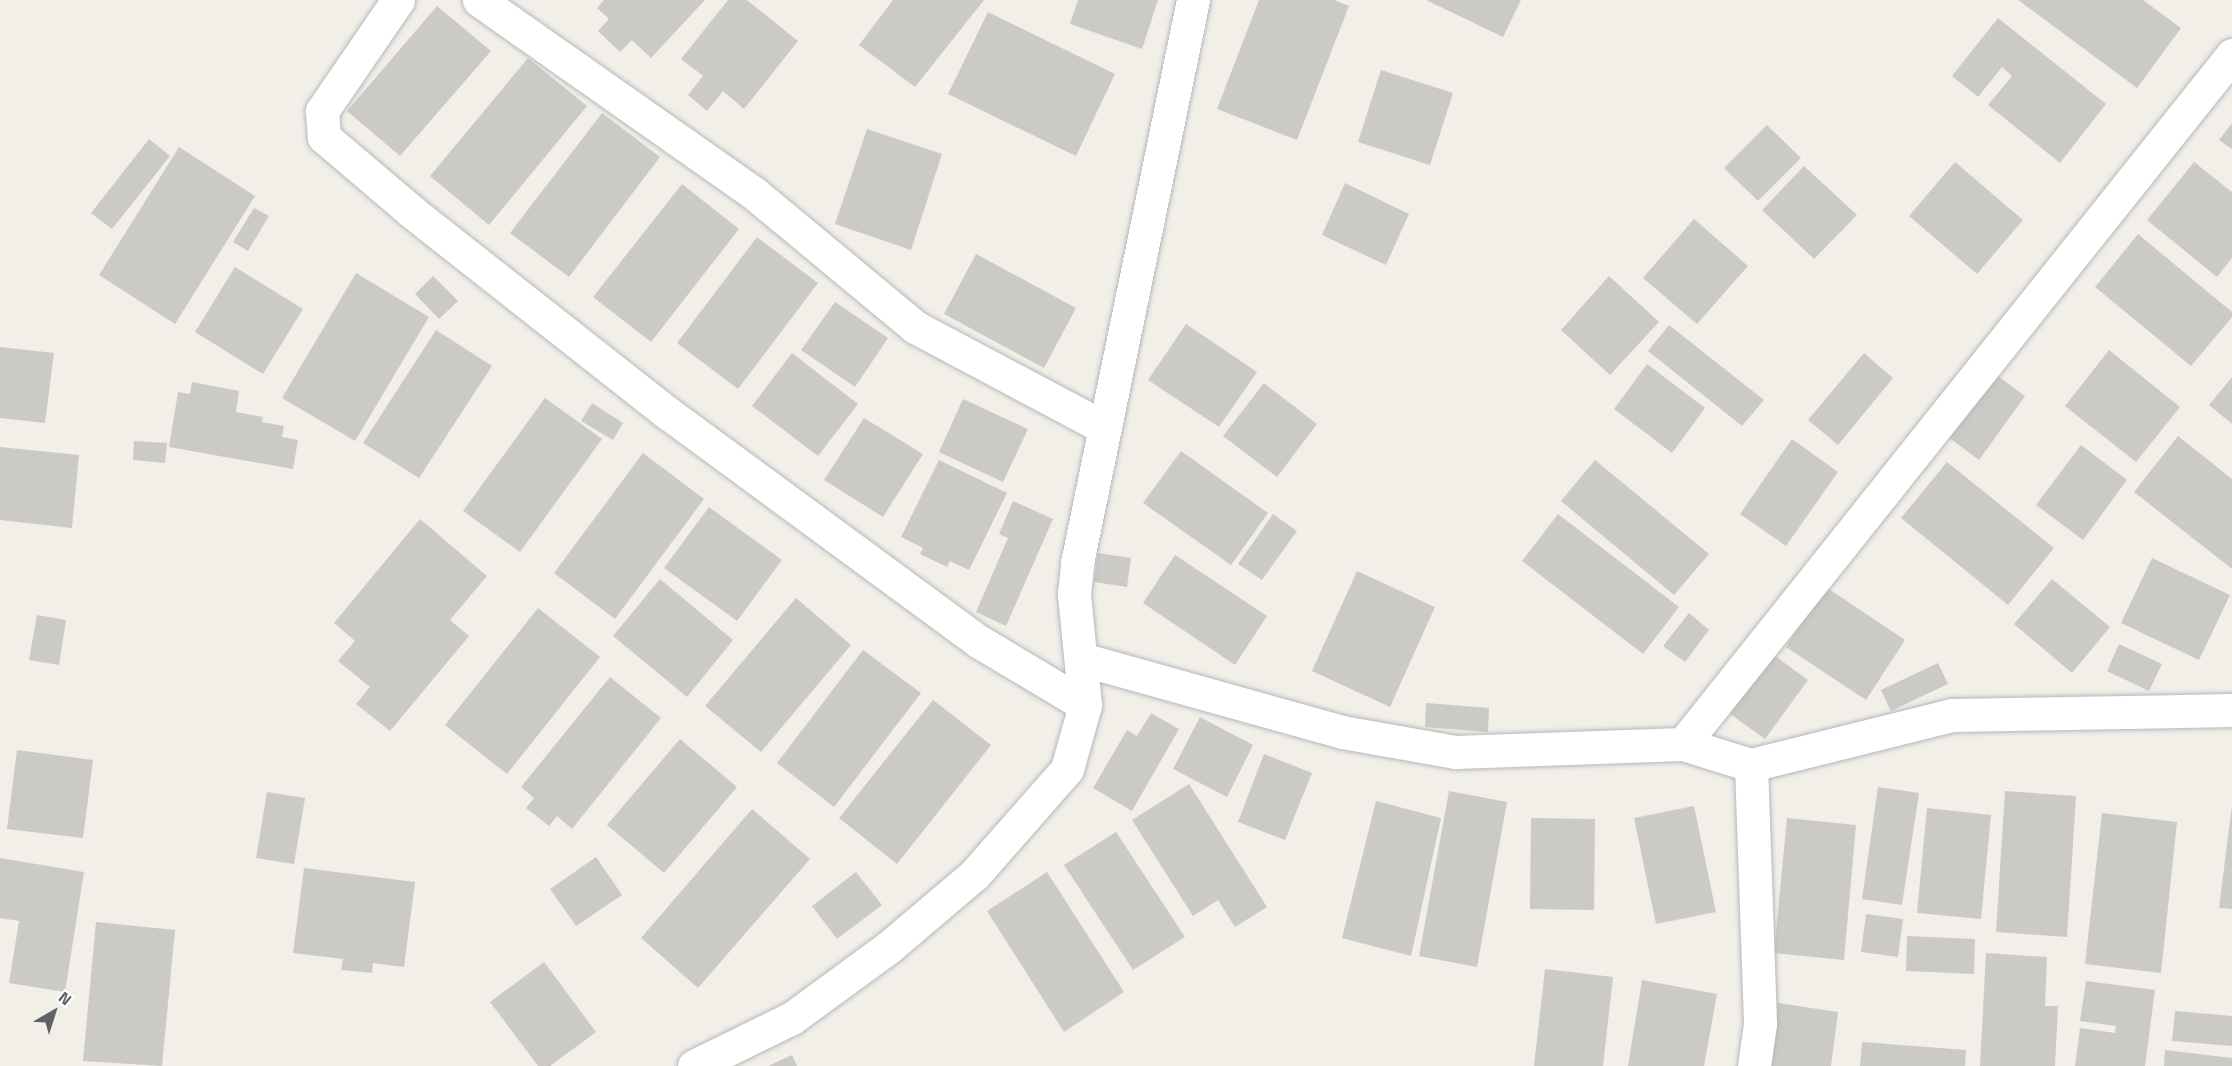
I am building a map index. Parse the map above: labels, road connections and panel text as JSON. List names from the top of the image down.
{
  "north": "top right"
}
